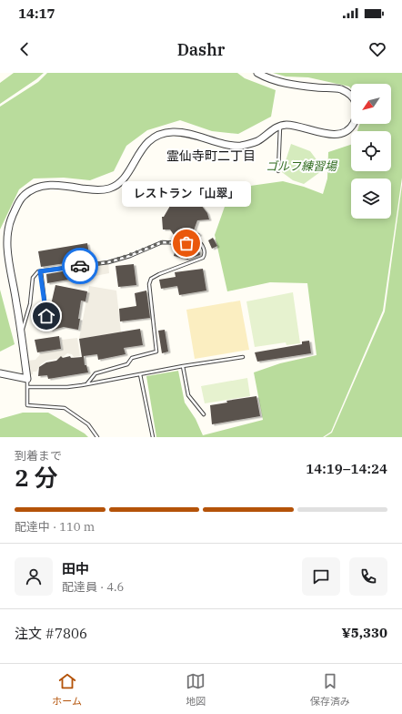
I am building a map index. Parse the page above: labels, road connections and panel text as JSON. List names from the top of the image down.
{
  "districts": ["霊仙寺町二丁目"],
  "parks": ["ゴルフ練習場"],
  "places": ["レストラン「山翠」"],
  "north": "bottom left",
  "page": {
    "status": "14:17",
    "header": "Dashr",
    "bubble": "レストラン「山翠」",
    "heading": ["2 分", "到着まで", "14:19–14:24"],
    "panel": [
      "田中",
      "配達員 · 4.6",
      "注文 #7806",
      "¥5,330"
    ],
    "bar": "配達中 · 110 m",
    "tabs": ["ホーム", "地図", "保存済み"]
  }
}
